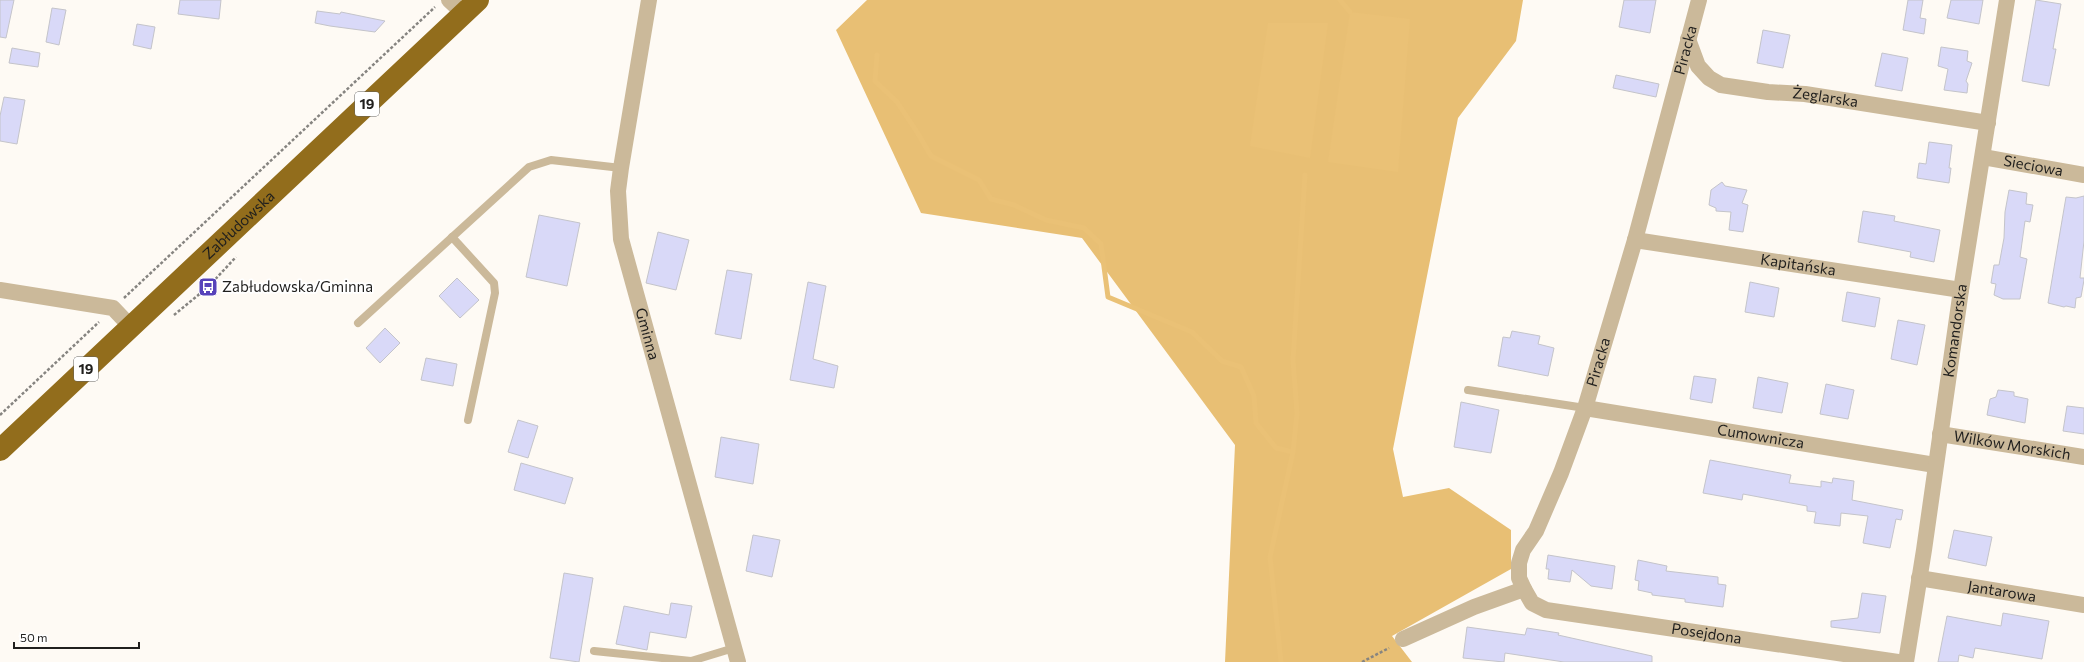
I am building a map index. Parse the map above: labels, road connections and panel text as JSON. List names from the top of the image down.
{
  "streets": {
    "highway": ["19", "Zabłudowska"],
    "street": [
      "Piracka",
      "Żeglarska",
      "Sieciowa",
      "Kapitańska",
      "Komandorska",
      "Gminna",
      "Cumownicza",
      "Wilków Morskich",
      "Jantarowa",
      "Posejdona"
    ]
  },
  "crossings": [
    ["Piracka", "Żeglarska"],
    ["Piracka", "Kapitańska"],
    ["Piracka", "Cumownicza"],
    ["Piracka", "Posejdona"],
    ["Żeglarska", "Komandorska"],
    ["Sieciowa", "Komandorska"],
    ["Kapitańska", "Komandorska"],
    ["Komandorska", "Cumownicza"],
    ["Komandorska", "Wilków Morskich"],
    ["Komandorska", "Jantarowa"]
  ],
  "places": {
    "bus stop": ["Zabłudowska/Gminna"]
  },
  "scale_bar": "50 m"
}
